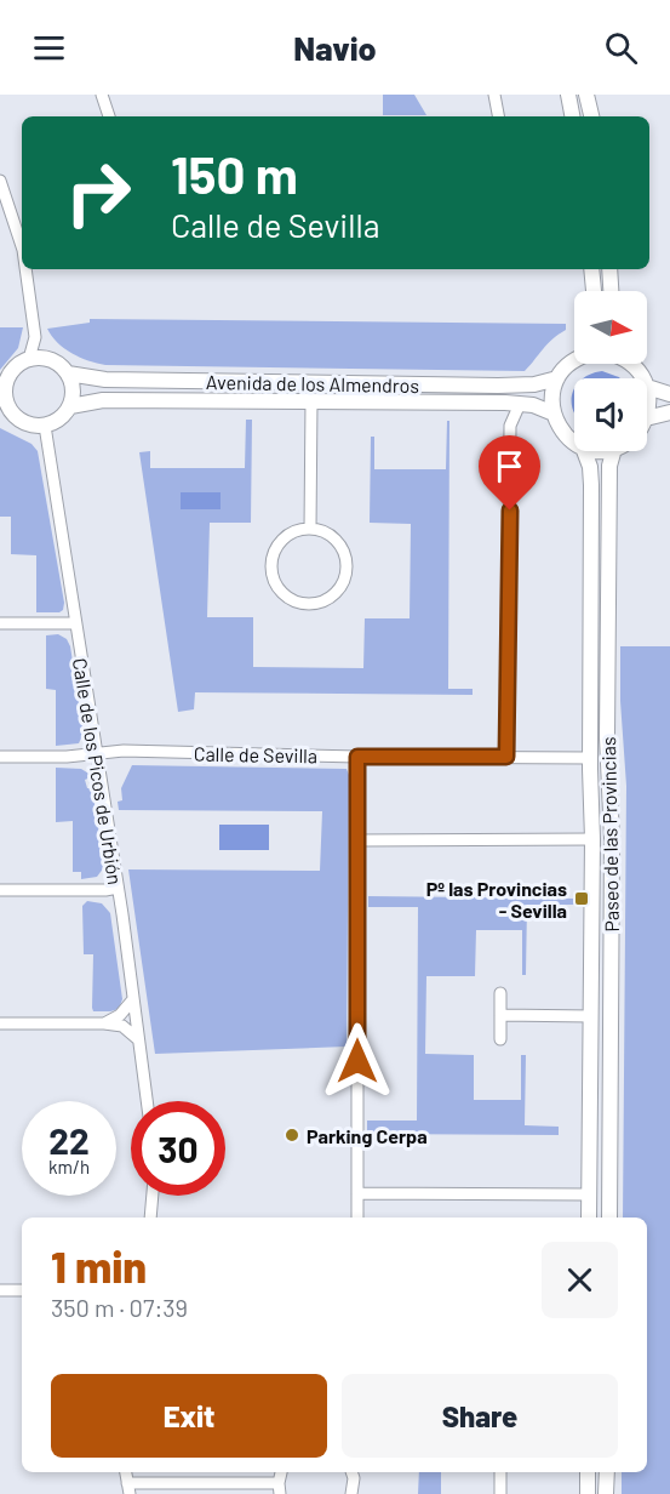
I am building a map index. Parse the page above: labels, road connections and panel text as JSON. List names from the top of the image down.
{
  "streets": {
    "street": [
      "Avenida de los Almendros",
      "Calle de Sevilla",
      "Calle de los Picos de Urbión",
      "Paseo de las Provincias"
    ]
  },
  "crossings": [
    ["Avenida de los Almendros", "Calle de los Picos de Urbión"],
    ["Calle de Sevilla", "Calle de los Picos de Urbión"],
    ["Calle de Sevilla", "Paseo de las Provincias"]
  ],
  "places": {
    "transit": ["Pº las Provincias - Sevilla"],
    "other": ["Parking Cerpa"]
  },
  "north": "right",
  "page": {
    "header": "Navio",
    "turn": ["150 m", "Calle de Sevilla"],
    "speed": "22 km/h",
    "limit": "30",
    "heading": ["1 min", "350 m · 07:39"],
    "buttons": ["Exit", "Share"]
  }
}
